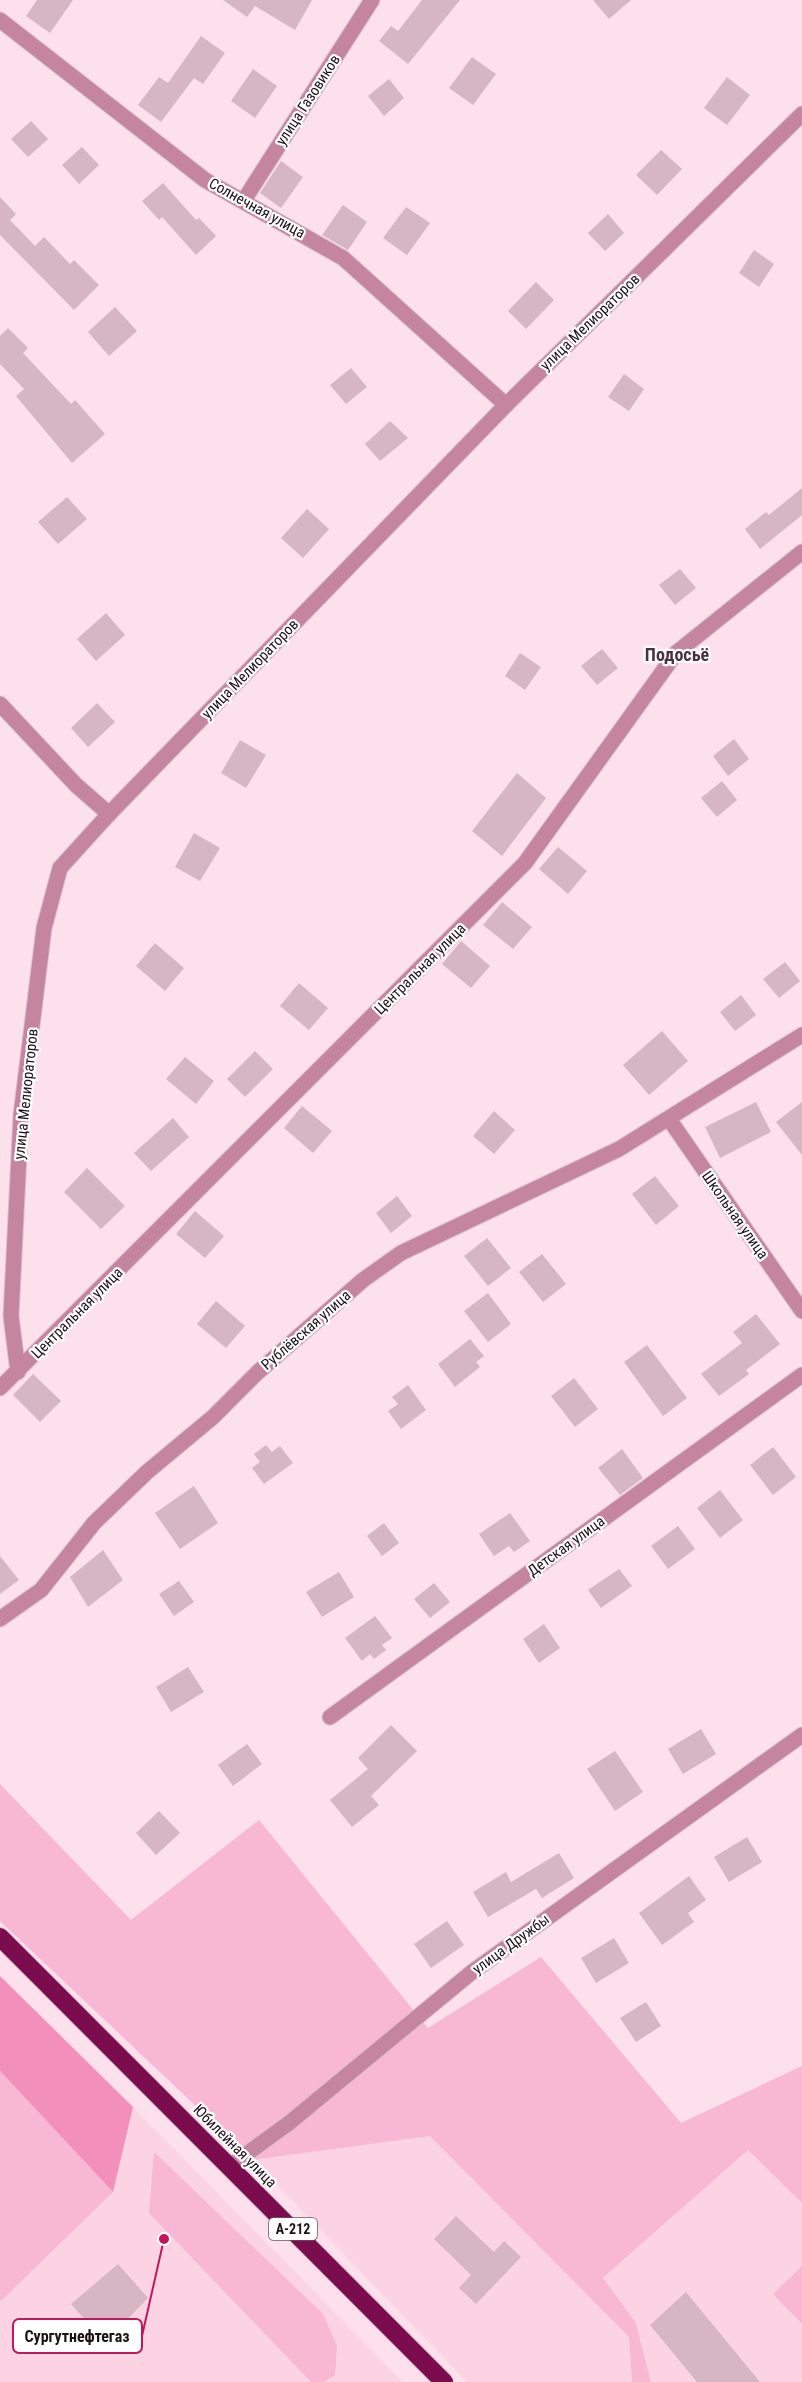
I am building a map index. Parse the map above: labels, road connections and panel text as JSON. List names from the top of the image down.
{
  "streets": {
    "highway": ["Юбилейная улица", "А-212"],
    "street": [
      "улица Газовиков",
      "Солнечная улица",
      "улица Мелиораторов",
      "Центральная улица",
      "Школьная улица",
      "Рублёвская улица",
      "Детская улица",
      "улица Дружбы"
    ]
  },
  "crossings": [
    ["улица Газовиков", "Солнечная улица"],
    ["Солнечная улица", "улица Мелиораторов"],
    ["улица Мелиораторов", "Центральная улица"],
    ["Школьная улица", "Рублёвская улица"],
    ["улица Дружбы", "Юбилейная улица"]
  ],
  "districts": ["Подосьё"],
  "places": ["Сургутнефтегаз"]
}
